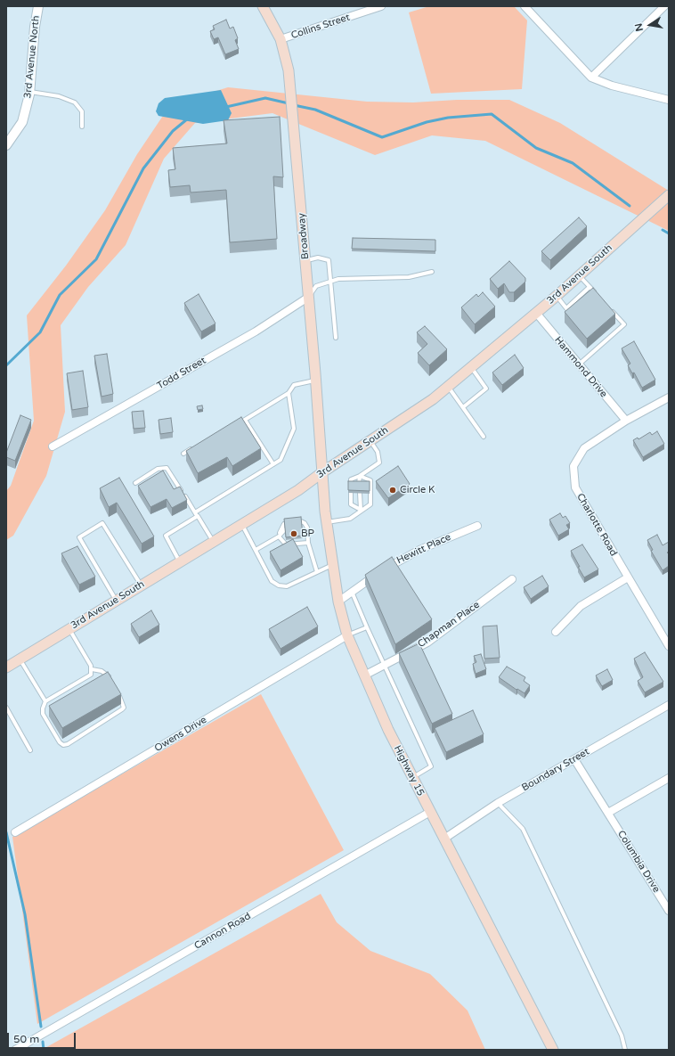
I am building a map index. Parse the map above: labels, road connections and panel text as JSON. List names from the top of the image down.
{
  "streets": {
    "main road": ["Broadway", "3rd Avenue South", "Highway 15"],
    "street": [
      "Collins Street",
      "3rd Avenue North",
      "Hammond Drive",
      "Todd Street",
      "Charlotte Road",
      "Hewitt Place",
      "Chapman Place",
      "Owens Drive",
      "Boundary Street",
      "Columbia Drive",
      "Cannon Road"
    ]
  },
  "crossings": [
    ["Collins Street", "Broadway"],
    ["Broadway", "3rd Avenue South"],
    ["Broadway", "Todd Street"],
    ["Broadway", "Highway 15"],
    ["3rd Avenue South", "Hammond Drive"],
    ["3rd Avenue South", "Highway 15"],
    ["Hammond Drive", "Charlotte Road"],
    ["Hewitt Place", "Highway 15"],
    ["Chapman Place", "Highway 15"],
    ["Owens Drive", "Highway 15"],
    ["Boundary Street", "Highway 15"],
    ["Boundary Street", "Columbia Drive"],
    ["Highway 15", "Cannon Road"]
  ],
  "places": ["Circle K", "BP"],
  "scale_bar": "50 m",
  "north": "left"
}
